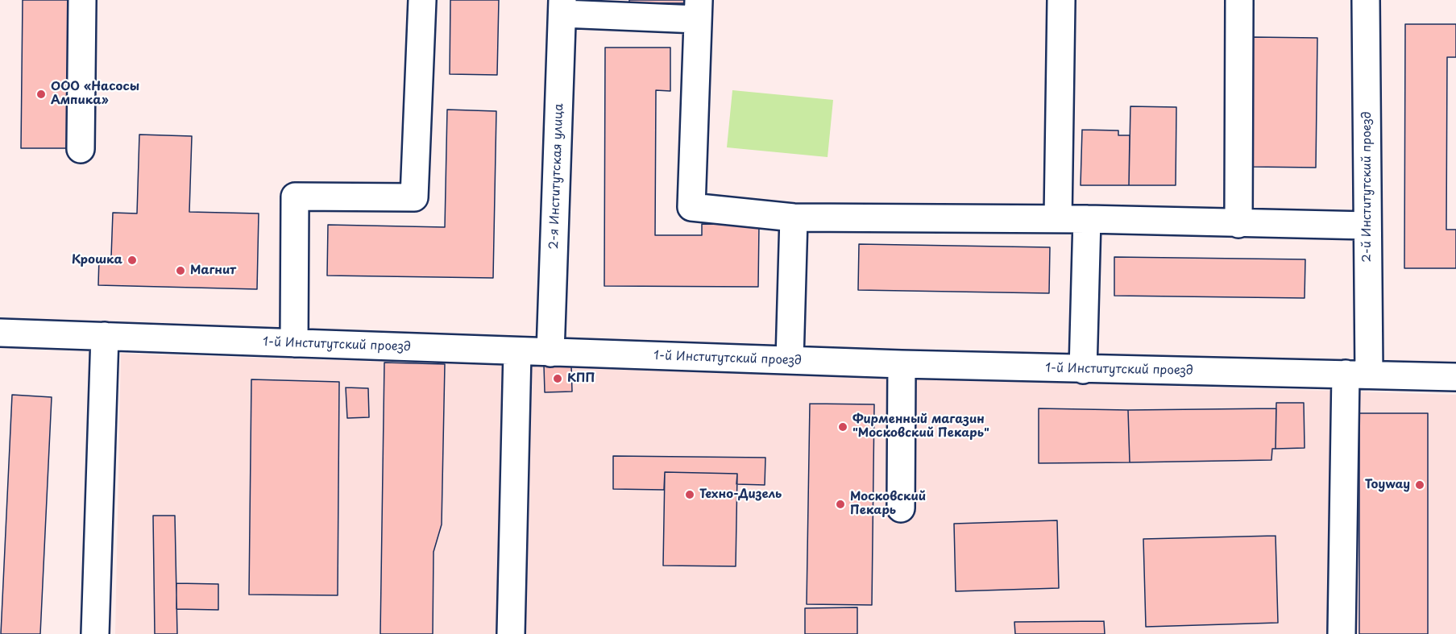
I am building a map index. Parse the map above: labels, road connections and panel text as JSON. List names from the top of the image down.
{
  "streets": {
    "street": ["2-я Институтская улица", "2-й Институтский проезд", "1-й Институтский проезд"]
  },
  "crossings": [
    ["2-я Институтская улица", "1-й Институтский проезд"],
    ["2-й Институтский проезд", "1-й Институтский проезд"]
  ],
  "places": [
    "ООО «Насосы Ампика»",
    "Крошка",
    "Магнит",
    "КПП",
    "Фирменный магазин \"Московский Пекарь\"",
    "Toyway",
    "Техно-Дизель",
    "Московский Пекарь"
  ]
}
